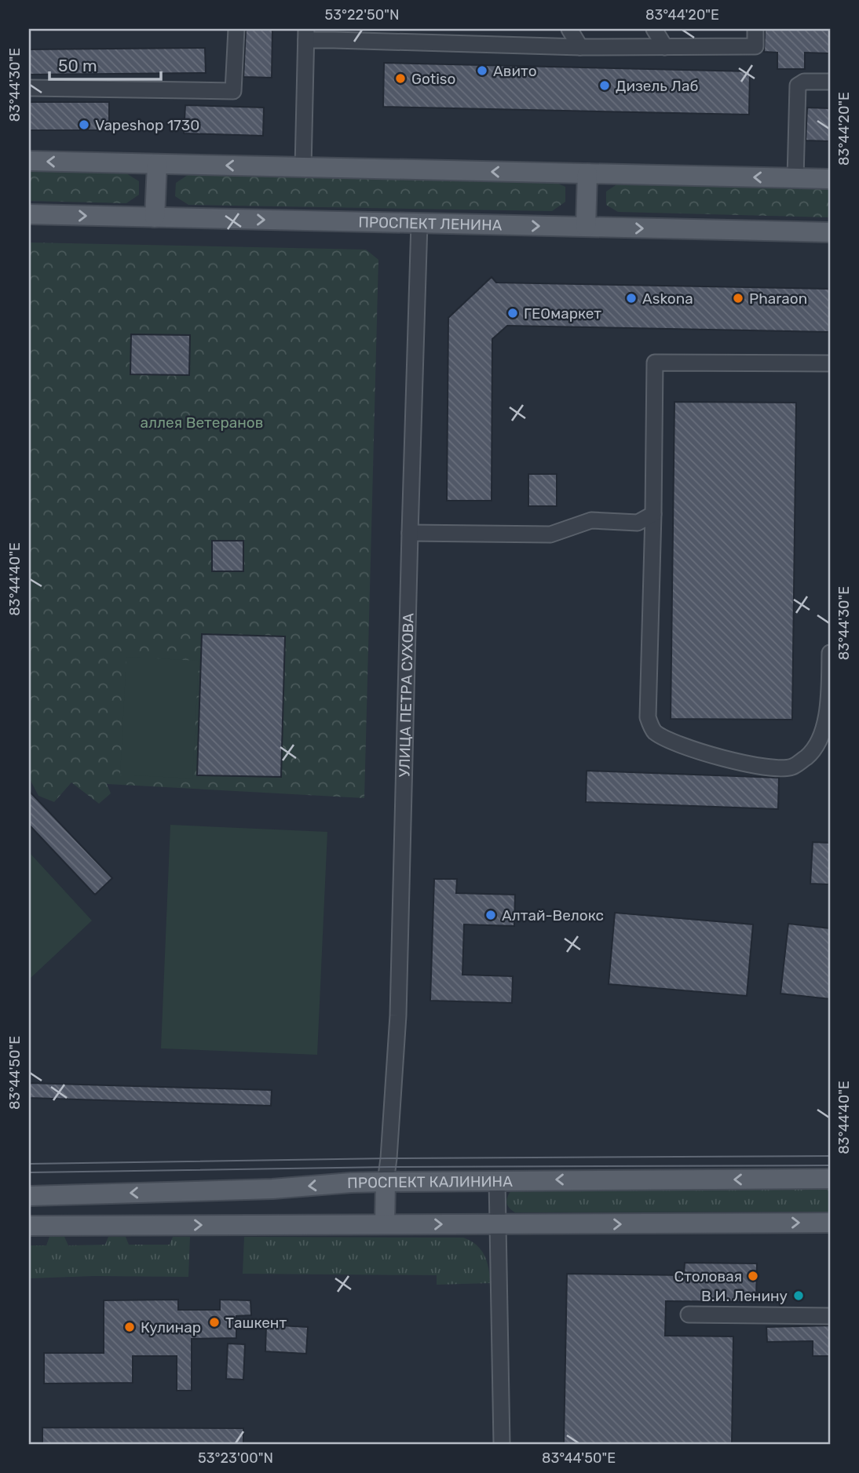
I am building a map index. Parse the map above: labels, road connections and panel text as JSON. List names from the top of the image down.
{
  "streets": {
    "main road": ["ПРОСПЕКТ ЛЕНИНА", "ПРОСПЕКТ КАЛИНИНА"],
    "street": ["УЛИЦА ПЕТРА СУХОВА"]
  },
  "crossings": [
    ["ПРОСПЕКТ ЛЕНИНА", "УЛИЦА ПЕТРА СУХОВА"],
    ["УЛИЦА ПЕТРА СУХОВА", "ПРОСПЕКТ КАЛИНИНА"]
  ],
  "parks": ["аллея Ветеранов"],
  "places": [
    "Авито",
    "Gotiso",
    "Дизель Лаб",
    "Vapeshop 1730",
    "Askona",
    "Pharaon",
    "ГЕОмаркет",
    "Алтай-Велокс",
    "Столовая",
    "В.И. Ленину",
    "Ташкент",
    "Кулинар"
  ],
  "scale_bar": "50 m",
  "coordinates": [
    "53°22'50\"N",
    "83°44'20\"E",
    "83°44'30\"E",
    "83°44'40\"E",
    "83°44'50\"E",
    "53°23'00\"N"
  ]
}
